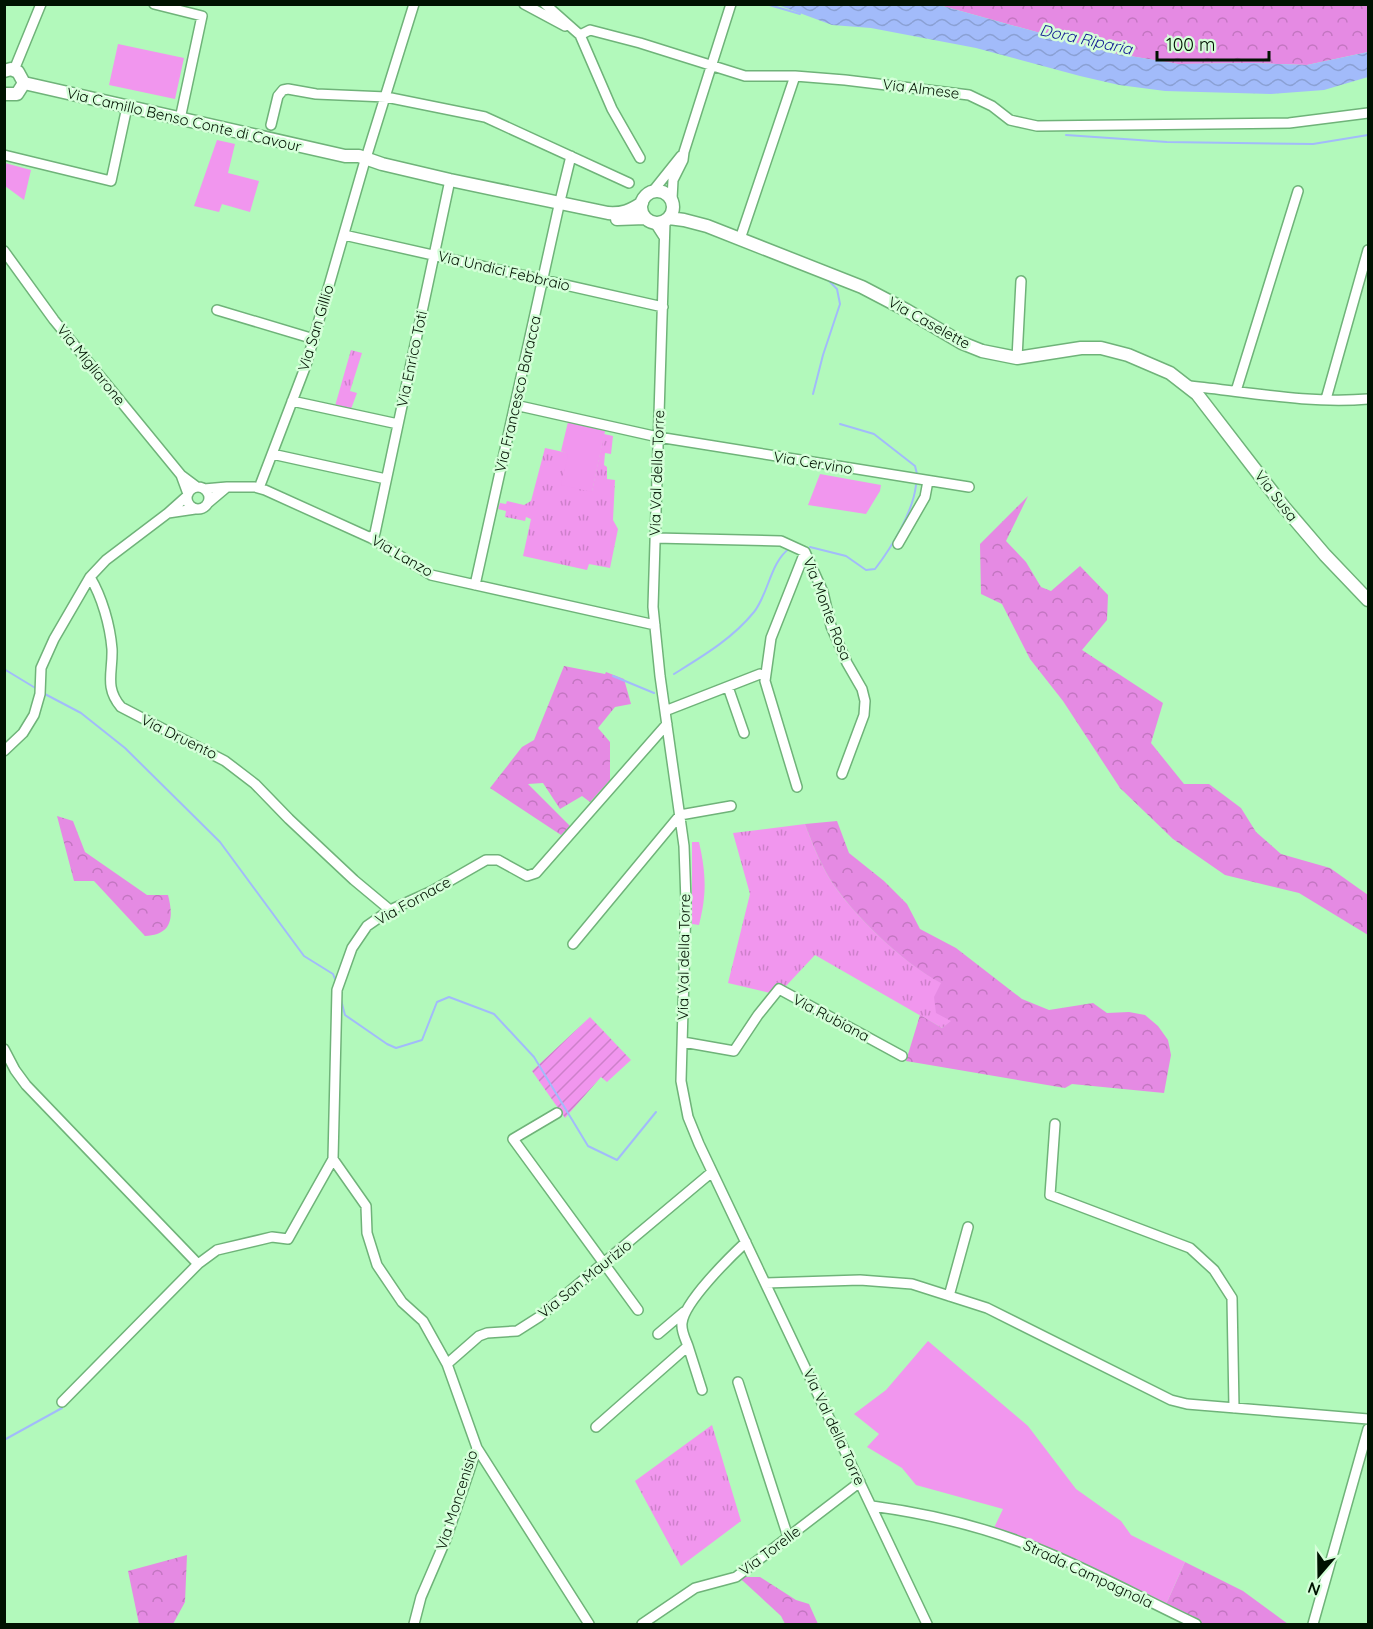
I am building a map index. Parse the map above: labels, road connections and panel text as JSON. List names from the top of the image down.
{
  "streets": {
    "main road": ["Via Camillo Benso Conte di Cavour", "Via Caselette", "Via Susa"],
    "street": [
      "Via Almese",
      "Via Undici Febbraio",
      "Via San Gillio",
      "Via Enrico Toti",
      "Via Migliarone",
      "Via Francesco Baracca",
      "Via Cervino",
      "Via Val della Torre",
      "Via Lanzo",
      "Via Monte Rosa",
      "Via Druento",
      "Via Fornace",
      "Via Rubiana",
      "Via San Maurizio",
      "Via Moncenisio",
      "Via Torelle",
      "Strada Campagnola"
    ]
  },
  "crossings": [
    ["Via Camillo Benso Conte di Cavour", "Via Caselette"],
    ["Via Camillo Benso Conte di Cavour", "Via San Gillio"],
    ["Via Camillo Benso Conte di Cavour", "Via Enrico Toti"],
    ["Via Camillo Benso Conte di Cavour", "Via Francesco Baracca"],
    ["Via Camillo Benso Conte di Cavour", "Via Val della Torre"],
    ["Via Undici Febbraio", "Via San Gillio"],
    ["Via Undici Febbraio", "Via Enrico Toti"],
    ["Via Undici Febbraio", "Via Francesco Baracca"],
    ["Via Undici Febbraio", "Via Val della Torre"],
    ["Via Caselette", "Via Val della Torre"],
    ["Via Caselette", "Via Susa"],
    ["Via San Gillio", "Via Lanzo"],
    ["Via Enrico Toti", "Via Lanzo"],
    ["Via Francesco Baracca", "Via Cervino"],
    ["Via Francesco Baracca", "Via Lanzo"],
    ["Via Cervino", "Via Val della Torre"],
    ["Via Val della Torre", "Via Lanzo"],
    ["Via Val della Torre", "Via Monte Rosa"],
    ["Via Val della Torre", "Via Fornace"],
    ["Via Val della Torre", "Via Rubiana"],
    ["Via Val della Torre", "Via San Maurizio"],
    ["Via Val della Torre", "Via Torelle"],
    ["Via Val della Torre", "Strada Campagnola"],
    ["Via Druento", "Via Fornace"],
    ["Via Fornace", "Via Moncenisio"],
    ["Via San Maurizio", "Via Moncenisio"]
  ],
  "water": ["Dora Riparia"],
  "scale_bar": "100 m",
  "north": "bottom"
}
